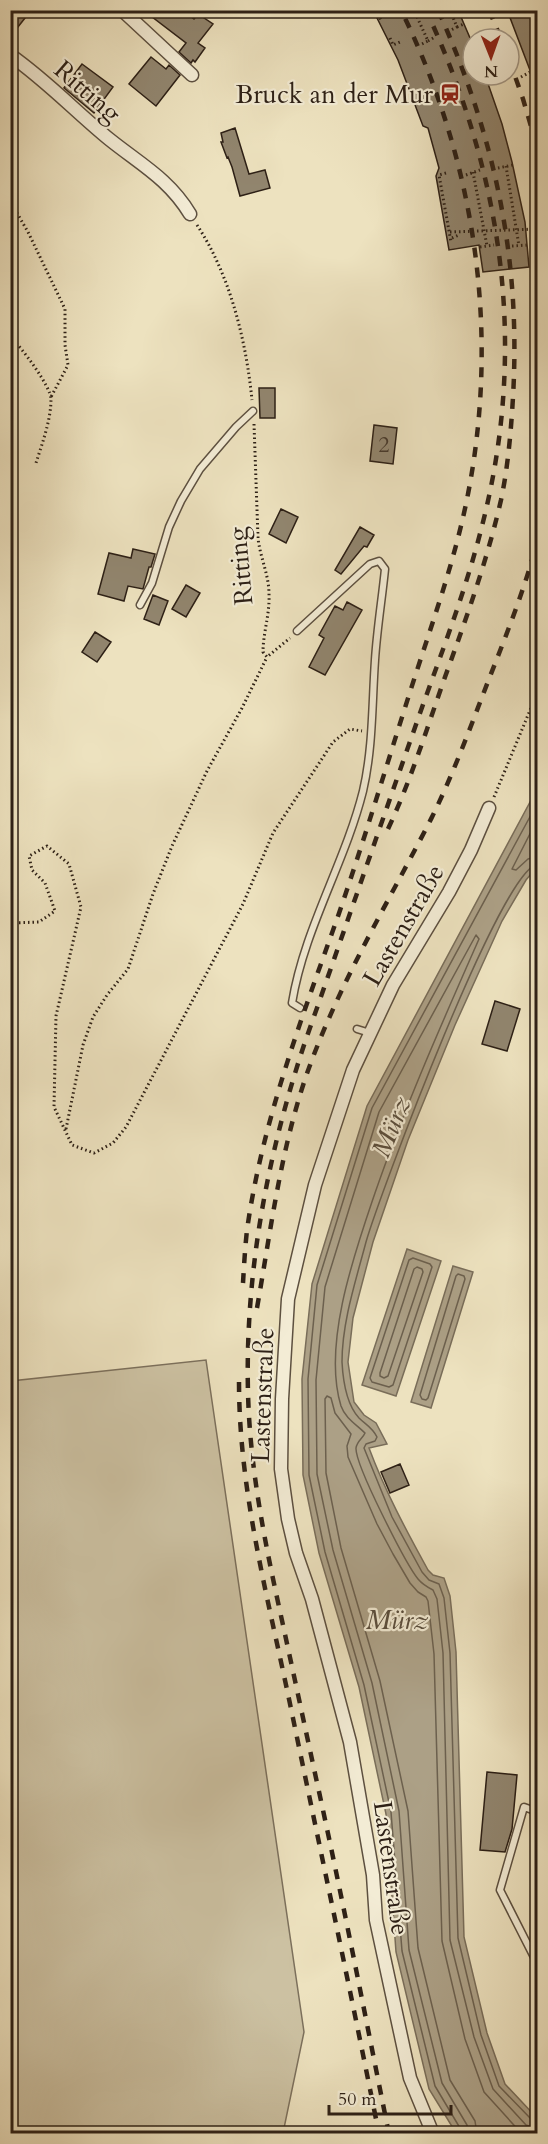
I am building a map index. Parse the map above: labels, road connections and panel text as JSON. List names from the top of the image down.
{
  "streets": {
    "street": ["Ritting", "Lastenstraße"]
  },
  "water": ["Mürz"],
  "places": {
    "station": ["Bruck an der Mur"]
  },
  "house_numbers": ["2"],
  "scale_bar": "50 m",
  "north": "bottom"
}
